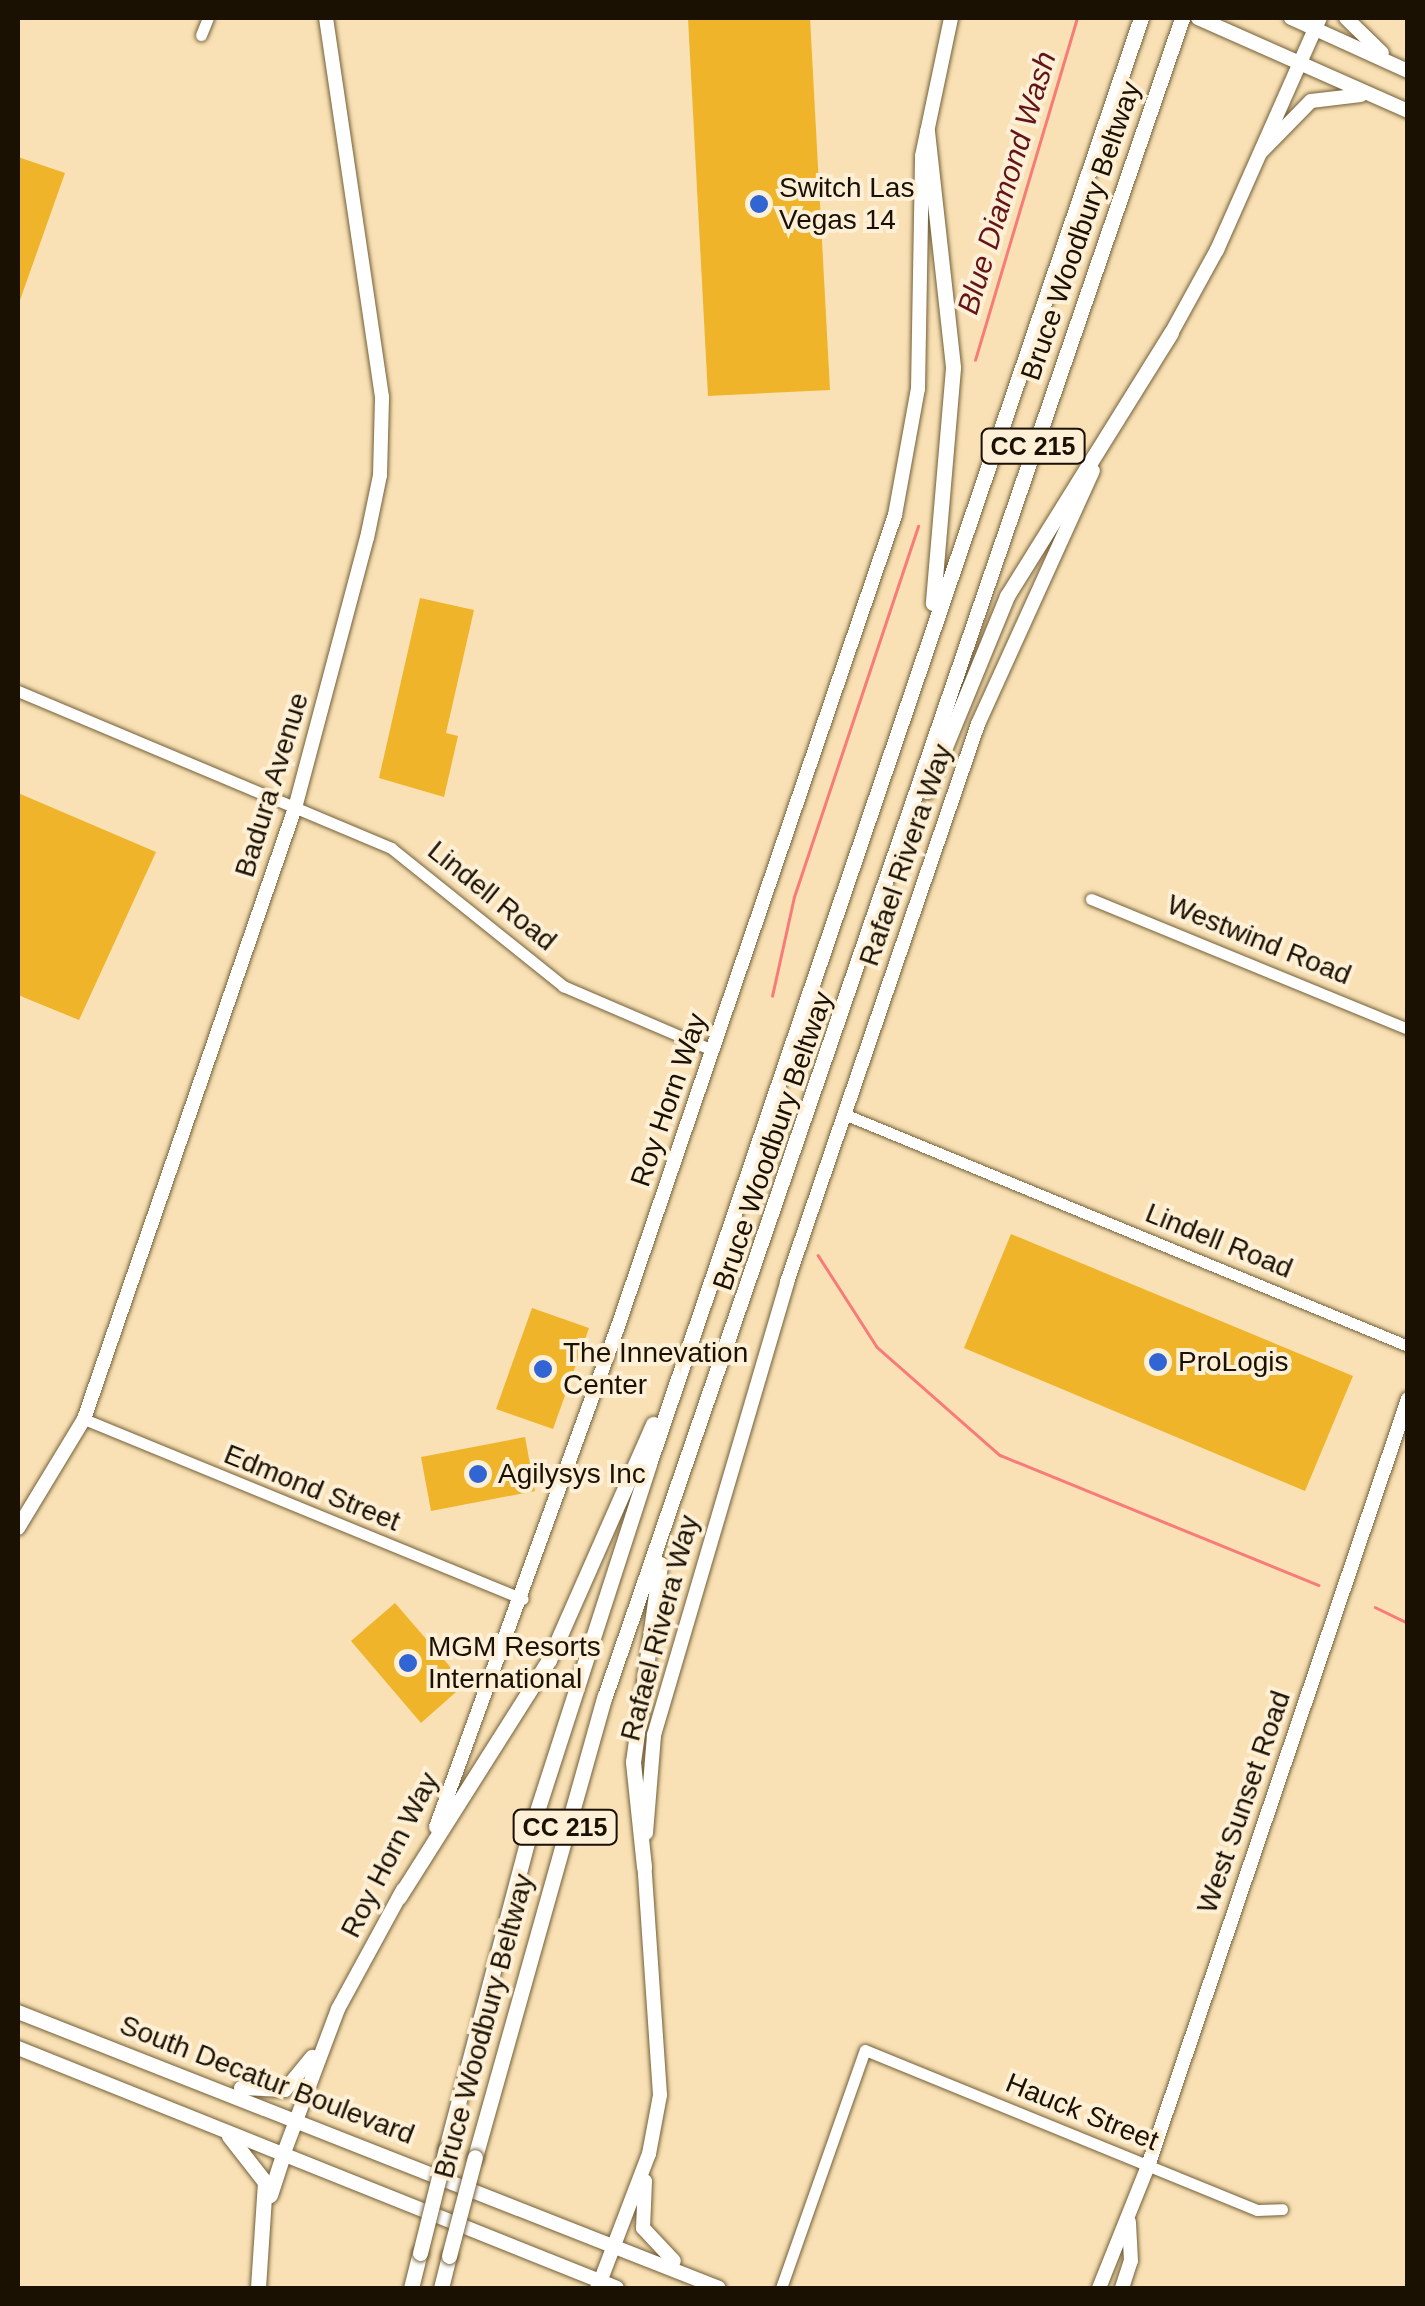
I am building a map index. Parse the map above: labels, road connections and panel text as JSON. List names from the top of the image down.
{
  "streets": {
    "highway": ["Bruce Woodbury Beltway", "CC 215"],
    "main road": [
      "Badura Avenue",
      "Rafael Rivera Way",
      "Roy Horn Way",
      "West Sunset Road",
      "South Decatur Boulevard"
    ],
    "street": [
      "Lindell Road",
      "Westwind Road",
      "Edmond Street",
      "Hauck Street"
    ]
  },
  "crossings": [
    ["Badura Avenue", "Lindell Road"],
    ["Badura Avenue", "Edmond Street"],
    ["Rafael Rivera Way", "Lindell Road"],
    ["Rafael Rivera Way", "South Decatur Boulevard"],
    ["Lindell Road", "Roy Horn Way"],
    ["Roy Horn Way", "Edmond Street"],
    ["Roy Horn Way", "South Decatur Boulevard"],
    ["West Sunset Road", "Hauck Street"]
  ],
  "water": ["Blue Diamond Wash"],
  "places": [
    "Switch Las Vegas 14",
    "ProLogis",
    "The Innevation Center",
    "Agilysys Inc",
    "MGM Resorts International"
  ]
}
